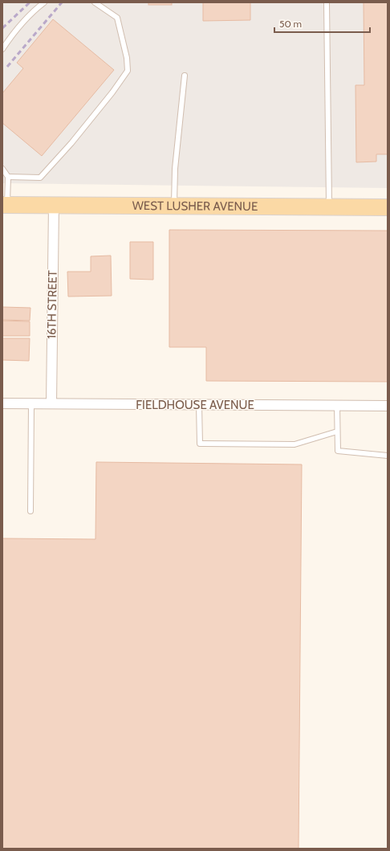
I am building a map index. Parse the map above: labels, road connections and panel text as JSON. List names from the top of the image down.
{
  "streets": {
    "main road": ["WEST LUSHER AVENUE"],
    "street": ["16TH STREET", "FIELDHOUSE AVENUE"]
  },
  "crossings": [
    ["WEST LUSHER AVENUE", "16TH STREET"],
    ["16TH STREET", "FIELDHOUSE AVENUE"]
  ],
  "scale_bar": "50 m"
}
